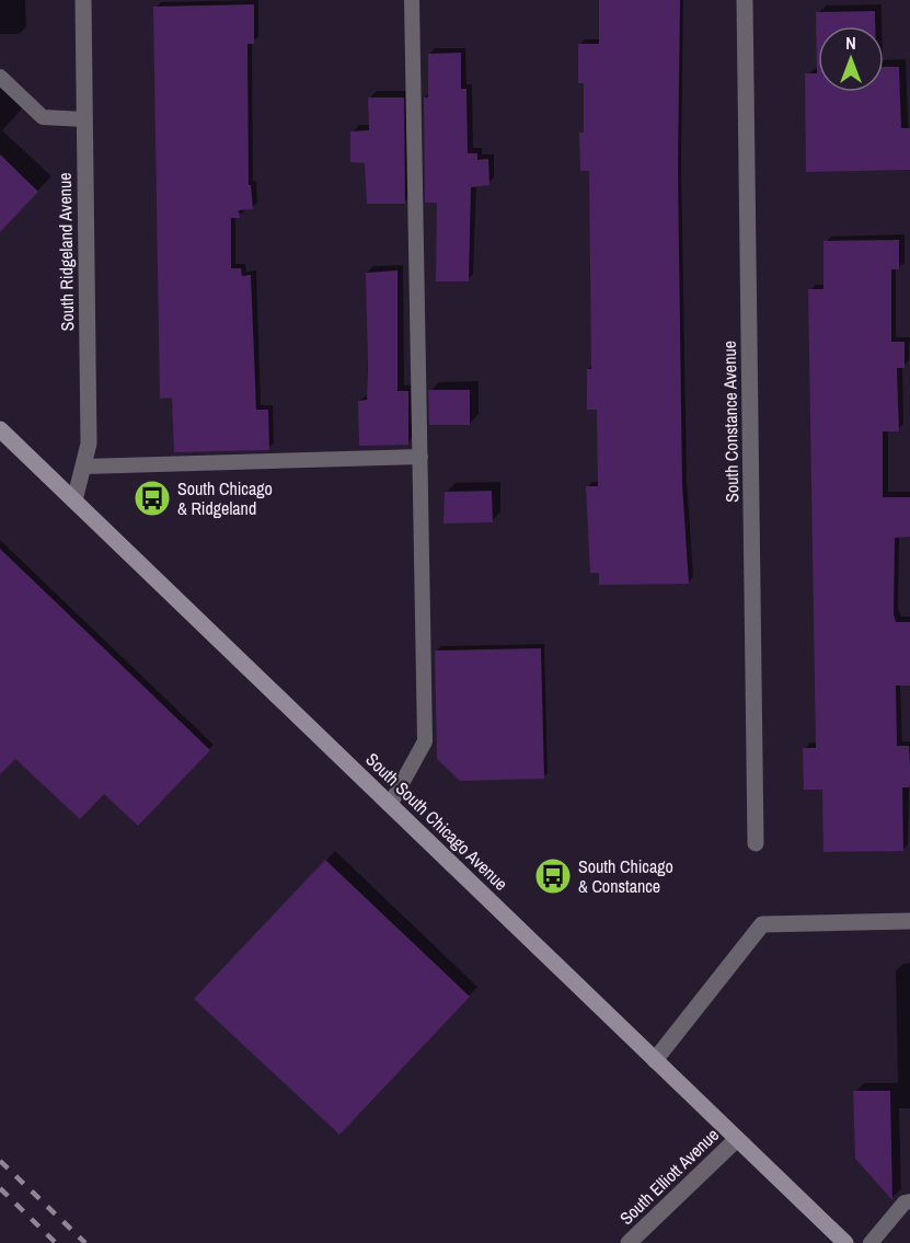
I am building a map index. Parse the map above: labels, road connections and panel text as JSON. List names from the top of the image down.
{
  "streets": {
    "main road": ["South South Chicago Avenue"],
    "street": ["South Ridgeland Avenue", "South Constance Avenue", "South Elliott Avenue"]
  },
  "crossings": [
    ["South Ridgeland Avenue", "South South Chicago Avenue"],
    ["South South Chicago Avenue", "South Elliott Avenue"]
  ],
  "places": {
    "bus stop": ["South Chicago & Ridgeland", "South Chicago & Constance"]
  },
  "north": "top"
}
